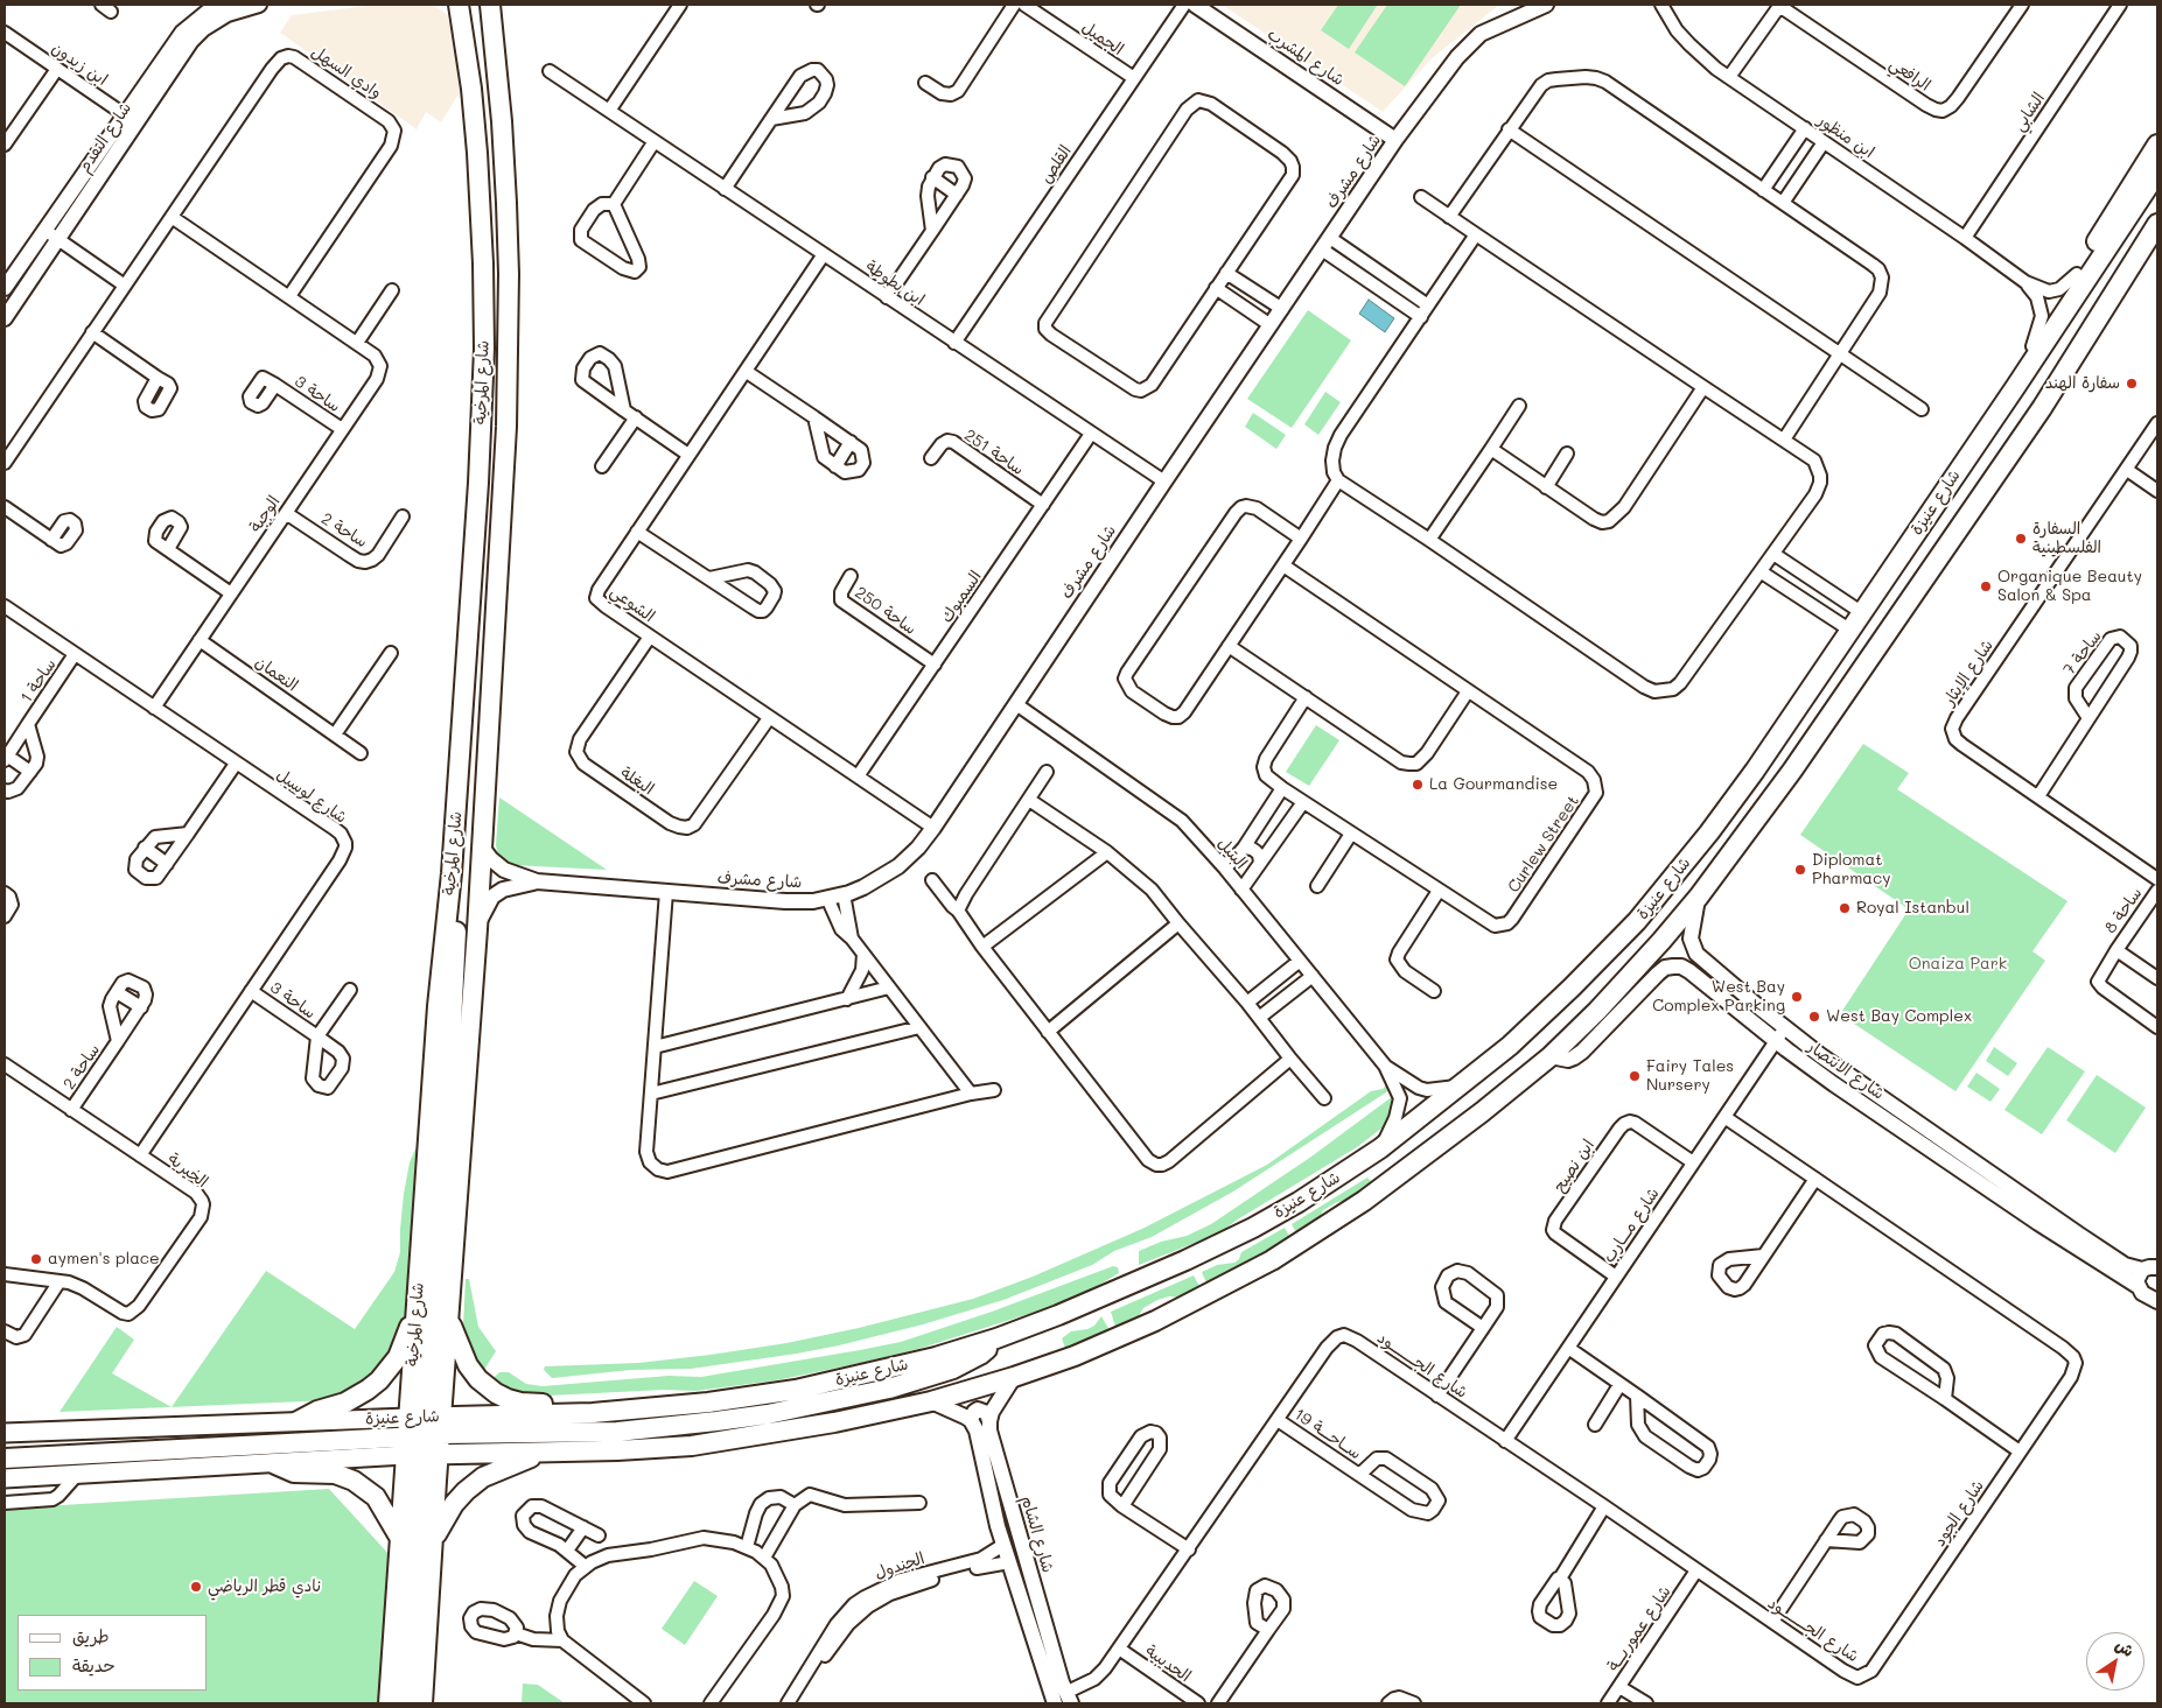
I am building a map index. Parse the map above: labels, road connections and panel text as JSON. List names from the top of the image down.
{
  "streets": {
    "highway": ["شارع المرخية", "شارع عنيزة"],
    "street": [
      "الجميل",
      "شارع المشرب",
      "ابن زيدون",
      "وادي السهل",
      "الرافعي",
      "الشابي",
      "ابن منظور",
      "شارع التقدم",
      "القلص",
      "شارع مشرف",
      "ابن بطوطة",
      "ساحة 3",
      "ساحة 251",
      "الوجبة",
      "ساحة 2",
      "السمبوك",
      "الشوعي",
      "ساحة 250",
      "ساحة 7",
      "شارع الإيثار",
      "النعمان",
      "ساحة 1",
      "البغلة",
      "شارع لوسيل",
      "Curlew Street",
      "البتيل",
      "ساحة 8",
      "شارع الانتصار",
      "ابن نصيح",
      "الخيرية",
      "شارع مـــارب",
      "شارع الجــــــــود",
      "ســاحـــة 19",
      "شارع الجود",
      "شارع الشام",
      "الجندول",
      "شارع عموريـــة",
      "الحديبية"
    ]
  },
  "crossings": [
    ["الجميل", "القلص"],
    ["شارع المشرب", "شارع مشرف"],
    ["ابن زيدون", "شارع التقدم"],
    ["وادي السهل", "الوجبة"],
    ["الشابي", "ابن منظور"],
    ["القلص", "ابن بطوطة"],
    ["شارع مشرف", "ابن بطوطة"],
    ["شارع مشرف", "شارع المرخية"],
    ["شارع مشرف", "الشوعي"],
    ["شارع مشرف", "البتيل"],
    ["ابن بطوطة", "السمبوك"],
    ["ابن بطوطة", "الشوعي"],
    ["شارع المرخية", "شارع عنيزة"],
    ["ساحة 3", "الوجبة"],
    ["ساحة 3", "شارع لوسيل"],
    ["ساحة 251", "السمبوك"],
    ["شارع عنيزة", "البتيل"],
    ["شارع عنيزة", "شارع الانتصار"],
    ["الوجبة", "ساحة 2"],
    ["الوجبة", "النعمان"],
    ["الوجبة", "شارع لوسيل"],
    ["ساحة 2", "الخيرية"],
    ["السمبوك", "الشوعي"],
    ["السمبوك", "ساحة 250"],
    ["الشوعي", "البغلة"],
    ["ساحة 7", "شارع الإيثار"],
    ["ساحة 1", "شارع لوسيل"],
    ["شارع لوسيل", "الخيرية"],
    ["شارع الانتصار", "شارع مـــارب"],
    ["ابن نصيح", "شارع مـــارب"],
    ["شارع مـــارب", "شارع الجــــــــود"],
    ["شارع الجــــــــود", "ســاحـــة 19"],
    ["شارع الجــــــــود", "شارع الجود"],
    ["شارع الجــــــــود", "شارع الشام"],
    ["شارع الجــــــــود", "شارع عموريـــة"],
    ["شارع الجــــــــود", "الحديبية"]
  ],
  "parks": ["Onaiza Park"],
  "places": [
    "سفارة الهند",
    "السفارة الفلسطينية",
    "Organique Beauty Salon & Spa",
    "La Gourmandise",
    "Diplomat Pharmacy",
    "Royal Istanbul",
    "West Bay Complex Parking",
    "West Bay Complex",
    "Fairy Tales Nursery",
    "aymen's place",
    "نادي قطر الرياضي"
  ],
  "legend": ["طريق", "حديقة"],
  "north": "top right"
}
